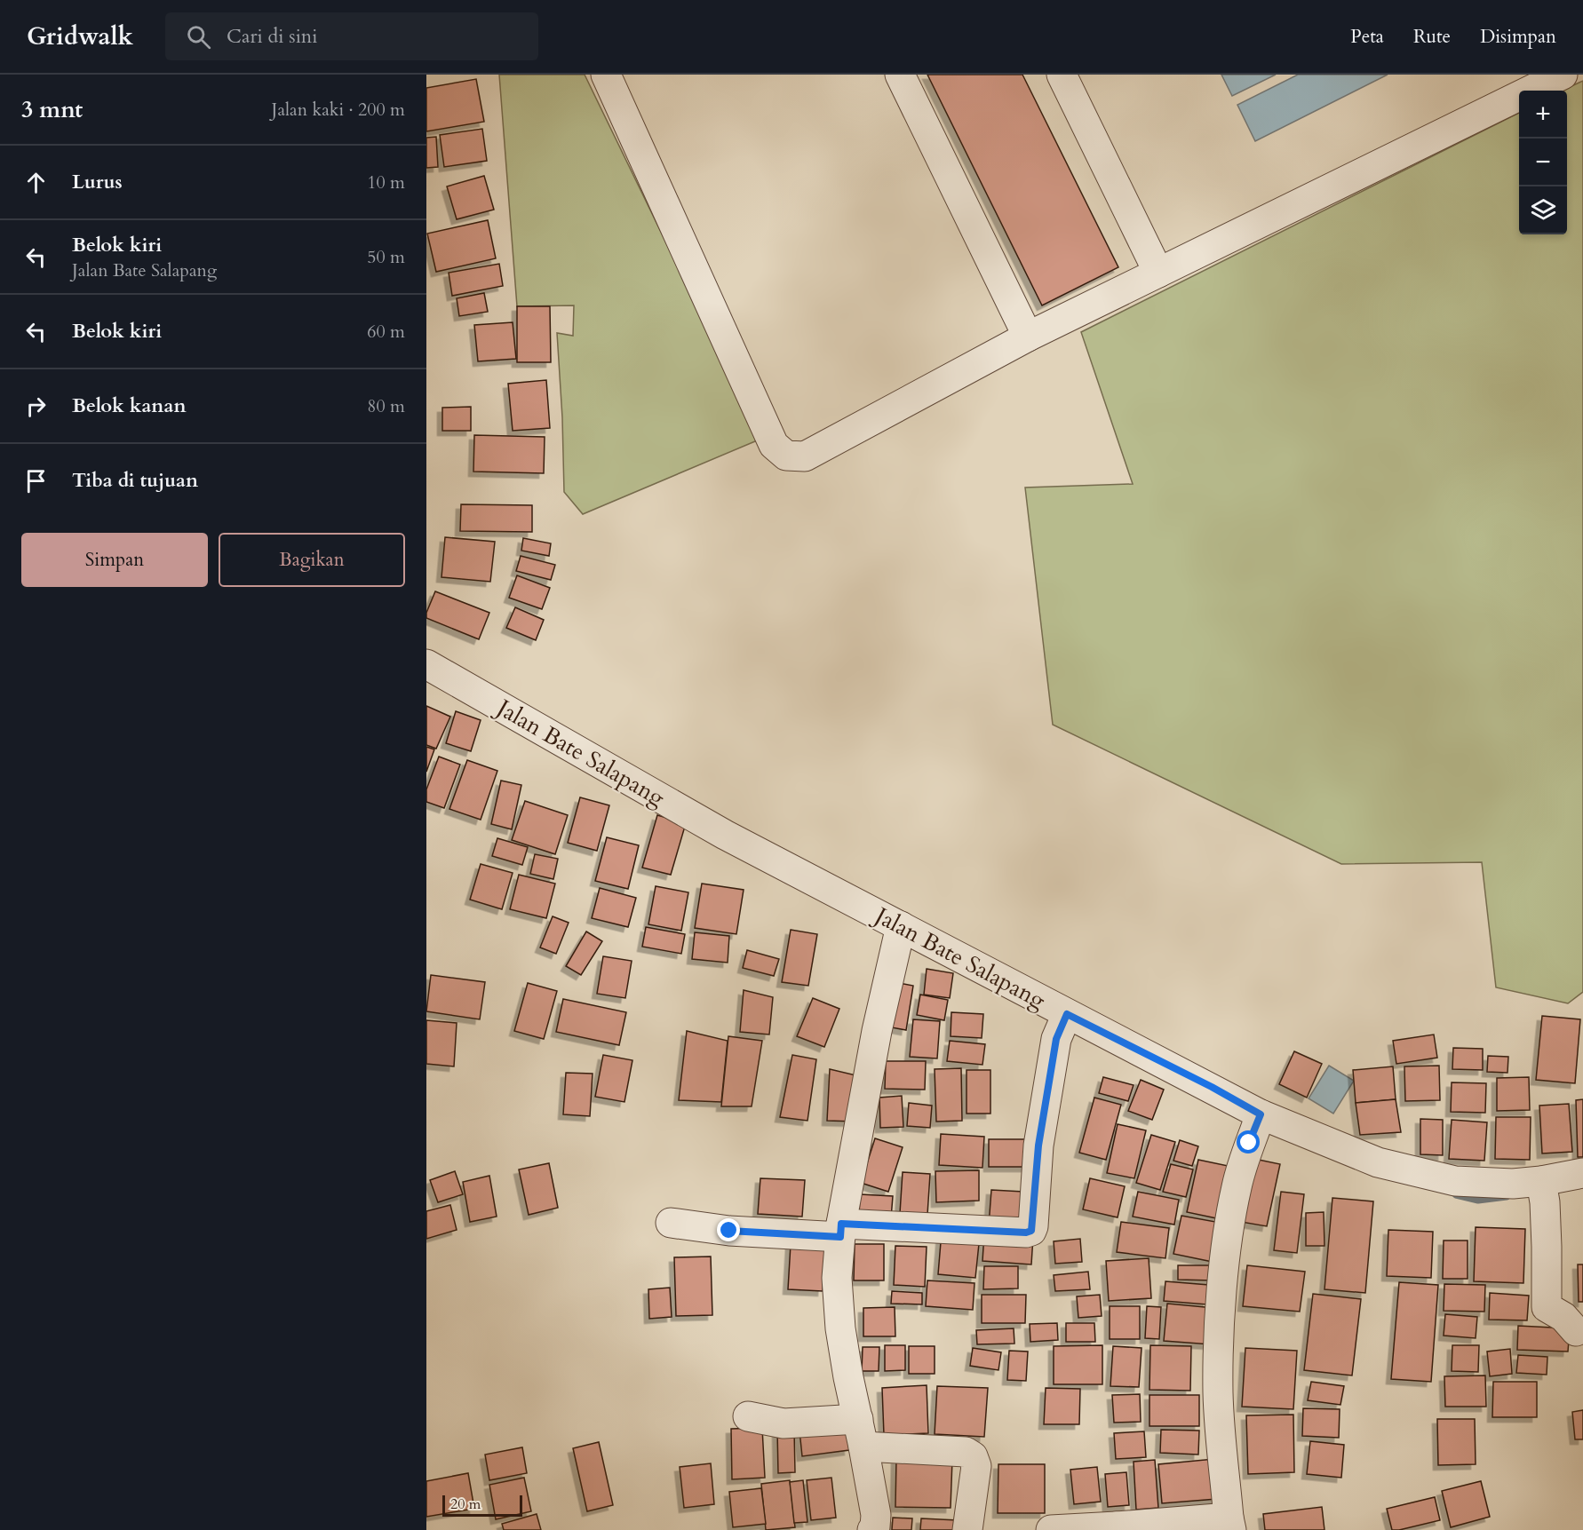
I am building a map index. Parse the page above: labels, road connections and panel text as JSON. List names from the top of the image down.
{
  "streets": {
    "street": ["Jalan Bate Salapang"]
  },
  "scale_bar": "20 m",
  "page": {
    "header": "Gridwalk",
    "search": "Cari di sini",
    "nav": ["Peta", "Rute", "Disimpan"],
    "heading": ["3 mnt", "Jalan kaki · 200 m"],
    "map_buttons": ["+", "−"],
    "list": [
      ["Lurus", "10 m"],
      ["Belok kiri", "Jalan Bate Salapang", "50 m"],
      ["Belok kiri", "60 m"],
      ["Belok kanan", "80 m"],
      "Tiba di tujuan"
    ],
    "buttons": ["Simpan", "Bagikan"],
    "scale": "20 m"
  }
}
